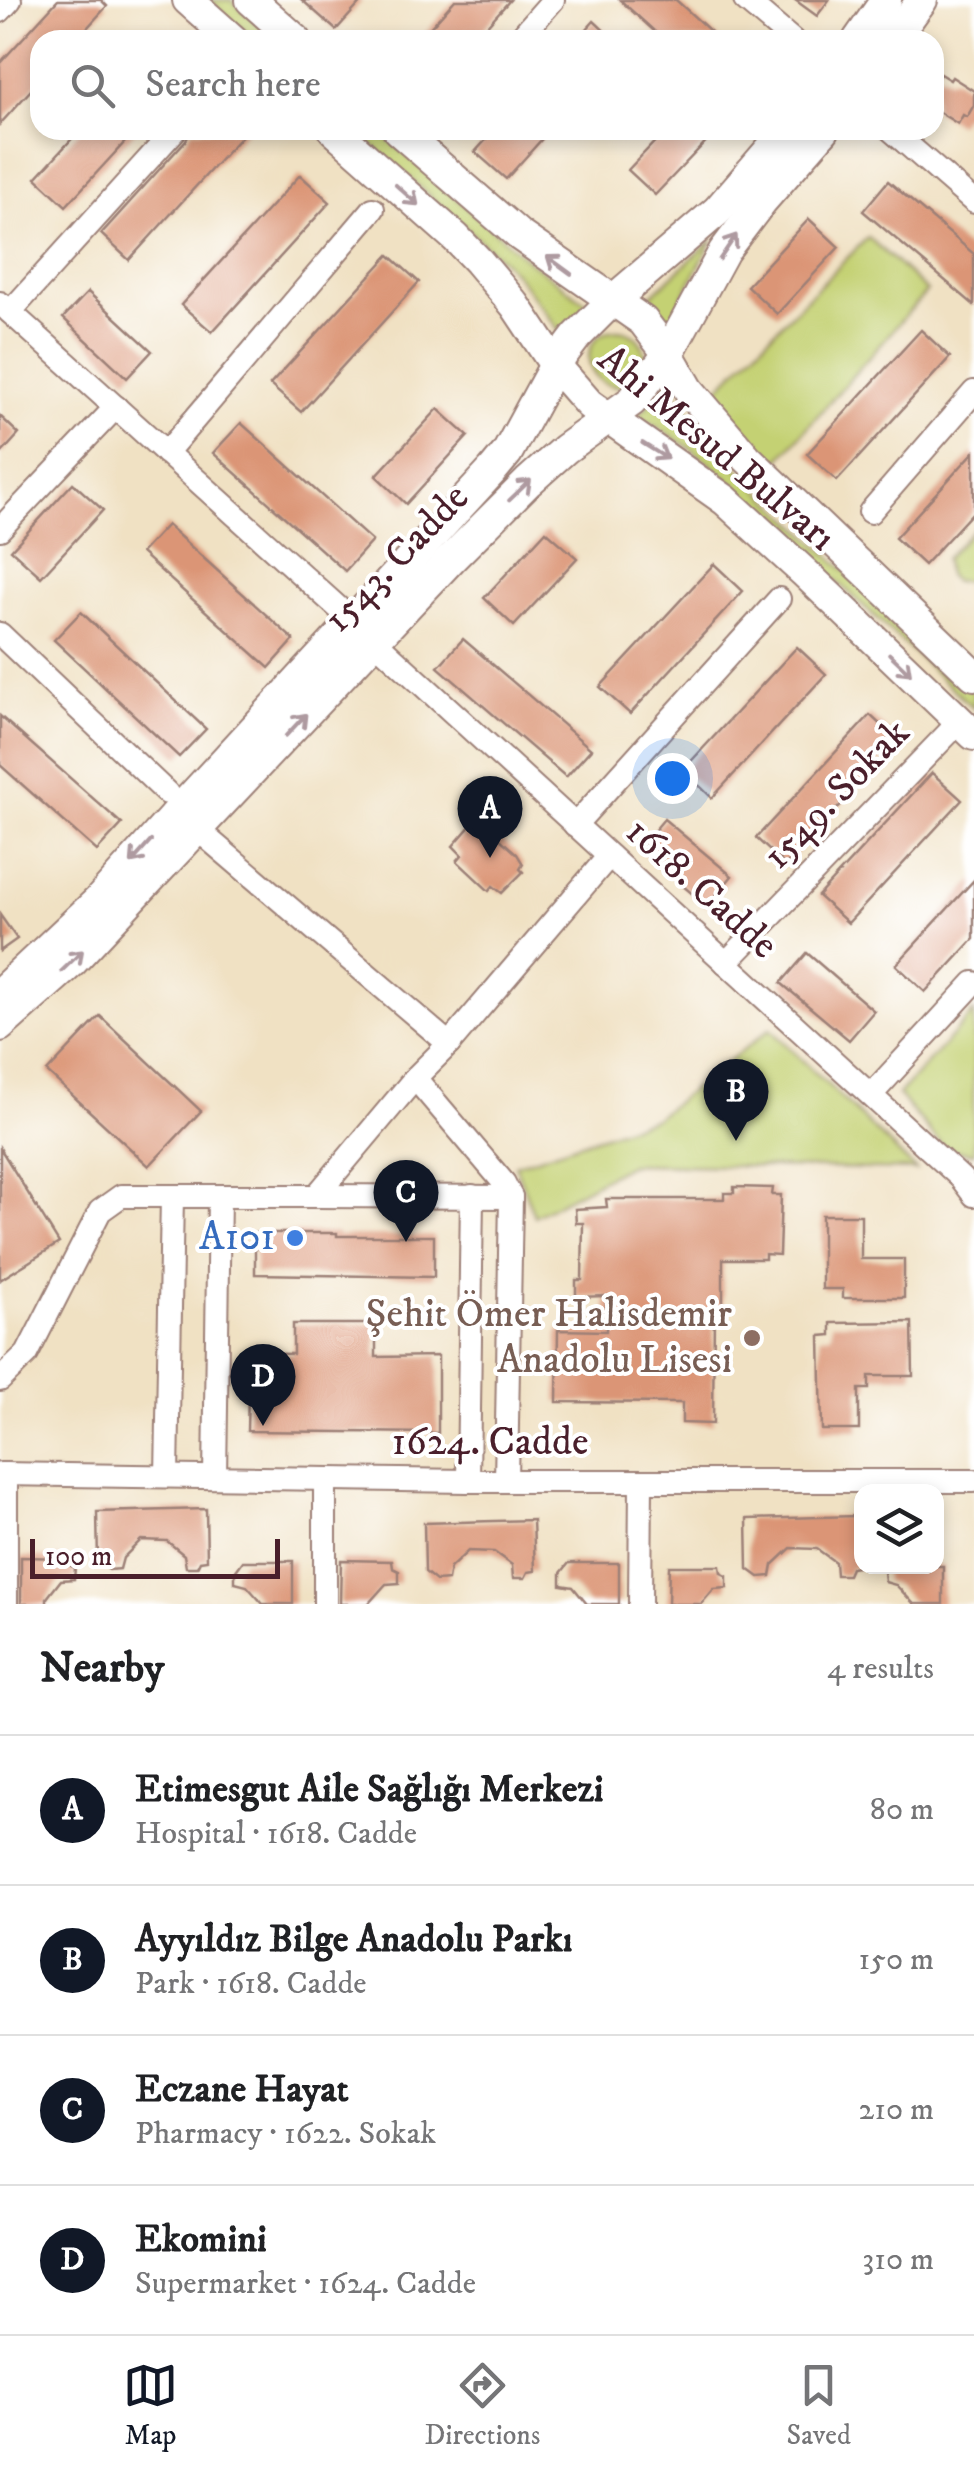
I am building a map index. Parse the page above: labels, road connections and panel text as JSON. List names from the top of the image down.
{
  "streets": {
    "main road": ["Ahi Mesud Bulvarı", "1543. Cadde"],
    "street": ["1549. Sokak", "1618. Cadde", "1624. Cadde"]
  },
  "crossings": [
    ["Ahi Mesud Bulvarı", "1543. Cadde"],
    ["Ahi Mesud Bulvarı", "1549. Sokak"],
    ["1543. Cadde", "1618. Cadde"],
    ["1549. Sokak", "1618. Cadde"]
  ],
  "places": ["A101", "Şehit Ömer Halisdemir Anadolu Lisesi"],
  "scale_bar": "100 m",
  "page": {
    "search": "Search here",
    "pins": [
      "A",
      "B",
      "C",
      "D"
    ],
    "scale": "100 m",
    "heading": ["Nearby", "4 results"],
    "list": [
      {
        "mark": "A",
        "name": "Etimesgut Aile Sağlığı Merkezi",
        "note": "Hospital · 1618. Cadde",
        "value": "80 m"
      },
      {
        "mark": "B",
        "name": "Ayyıldız Bilge Anadolu Parkı",
        "note": "Park · 1618. Cadde",
        "value": "150 m"
      },
      {
        "mark": "C",
        "name": "Eczane Hayat",
        "note": "Pharmacy · 1622. Sokak",
        "value": "210 m"
      },
      {
        "mark": "D",
        "name": "Ekomini",
        "note": "Supermarket · 1624. Cadde",
        "value": "310 m"
      }
    ],
    "nav": ["Map", "Directions", "Saved"]
  }
}
